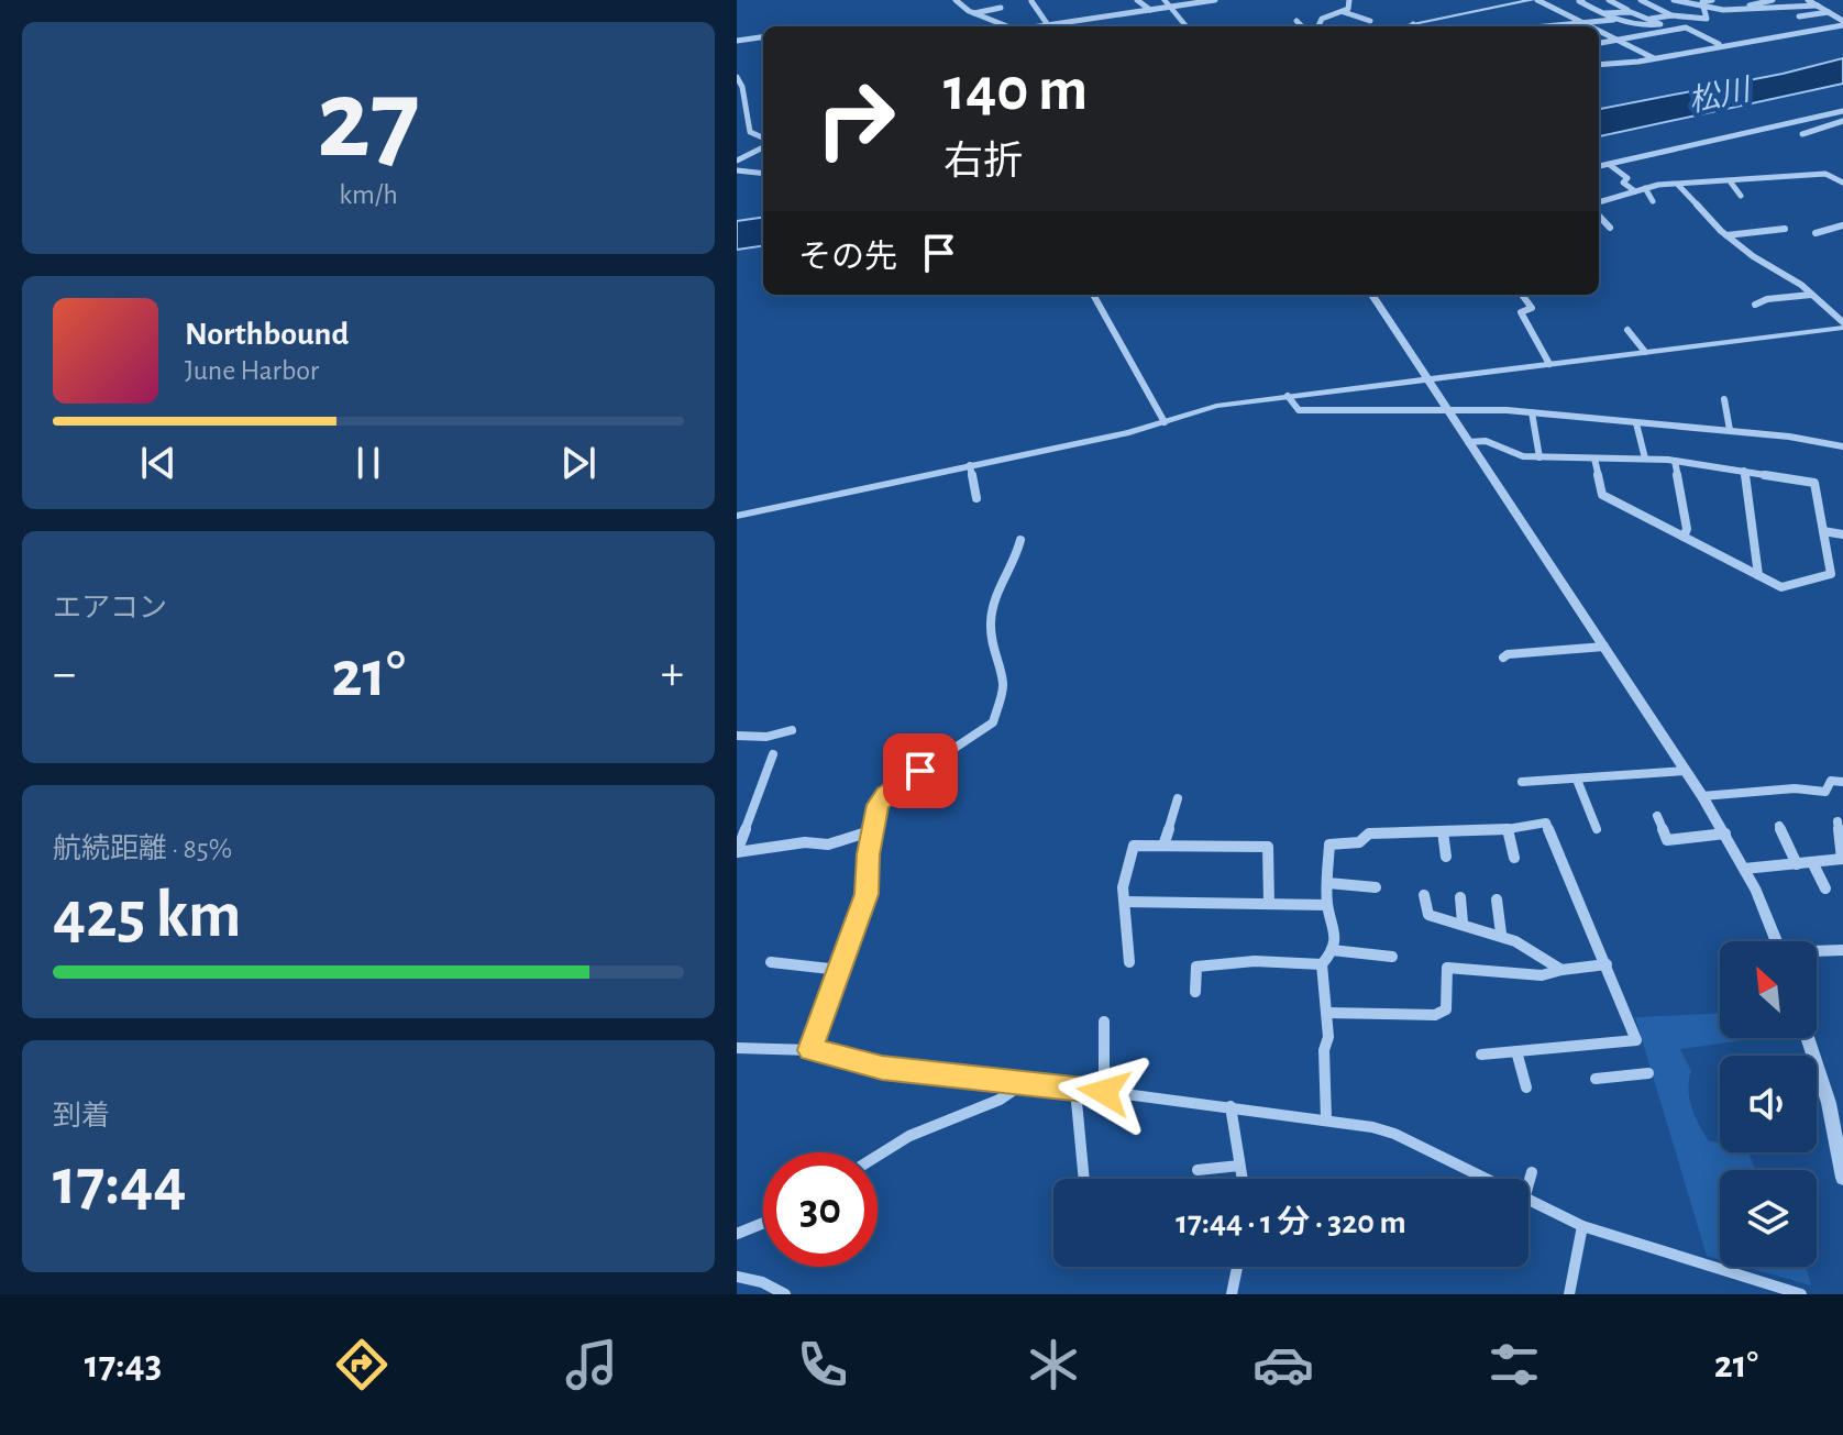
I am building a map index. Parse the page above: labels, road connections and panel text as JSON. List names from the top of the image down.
{
  "water": ["松川"],
  "north": "top left",
  "page": {
    "tile": [
      ["27", "km/h"],
      "エアコン",
      ["航続距離 · 85%", "425 km"],
      ["到着", "17:44"]
    ],
    "turn": ["140 m", "右折"],
    "then": "その先",
    "song": ["Northbound", "June Harbor"],
    "heat": ["−", "21°", "+"],
    "limit": "30",
    "trip": "17:44 · 1 分 · 320 m",
    "tabs": ["17:43", "21°"]
  }
}
